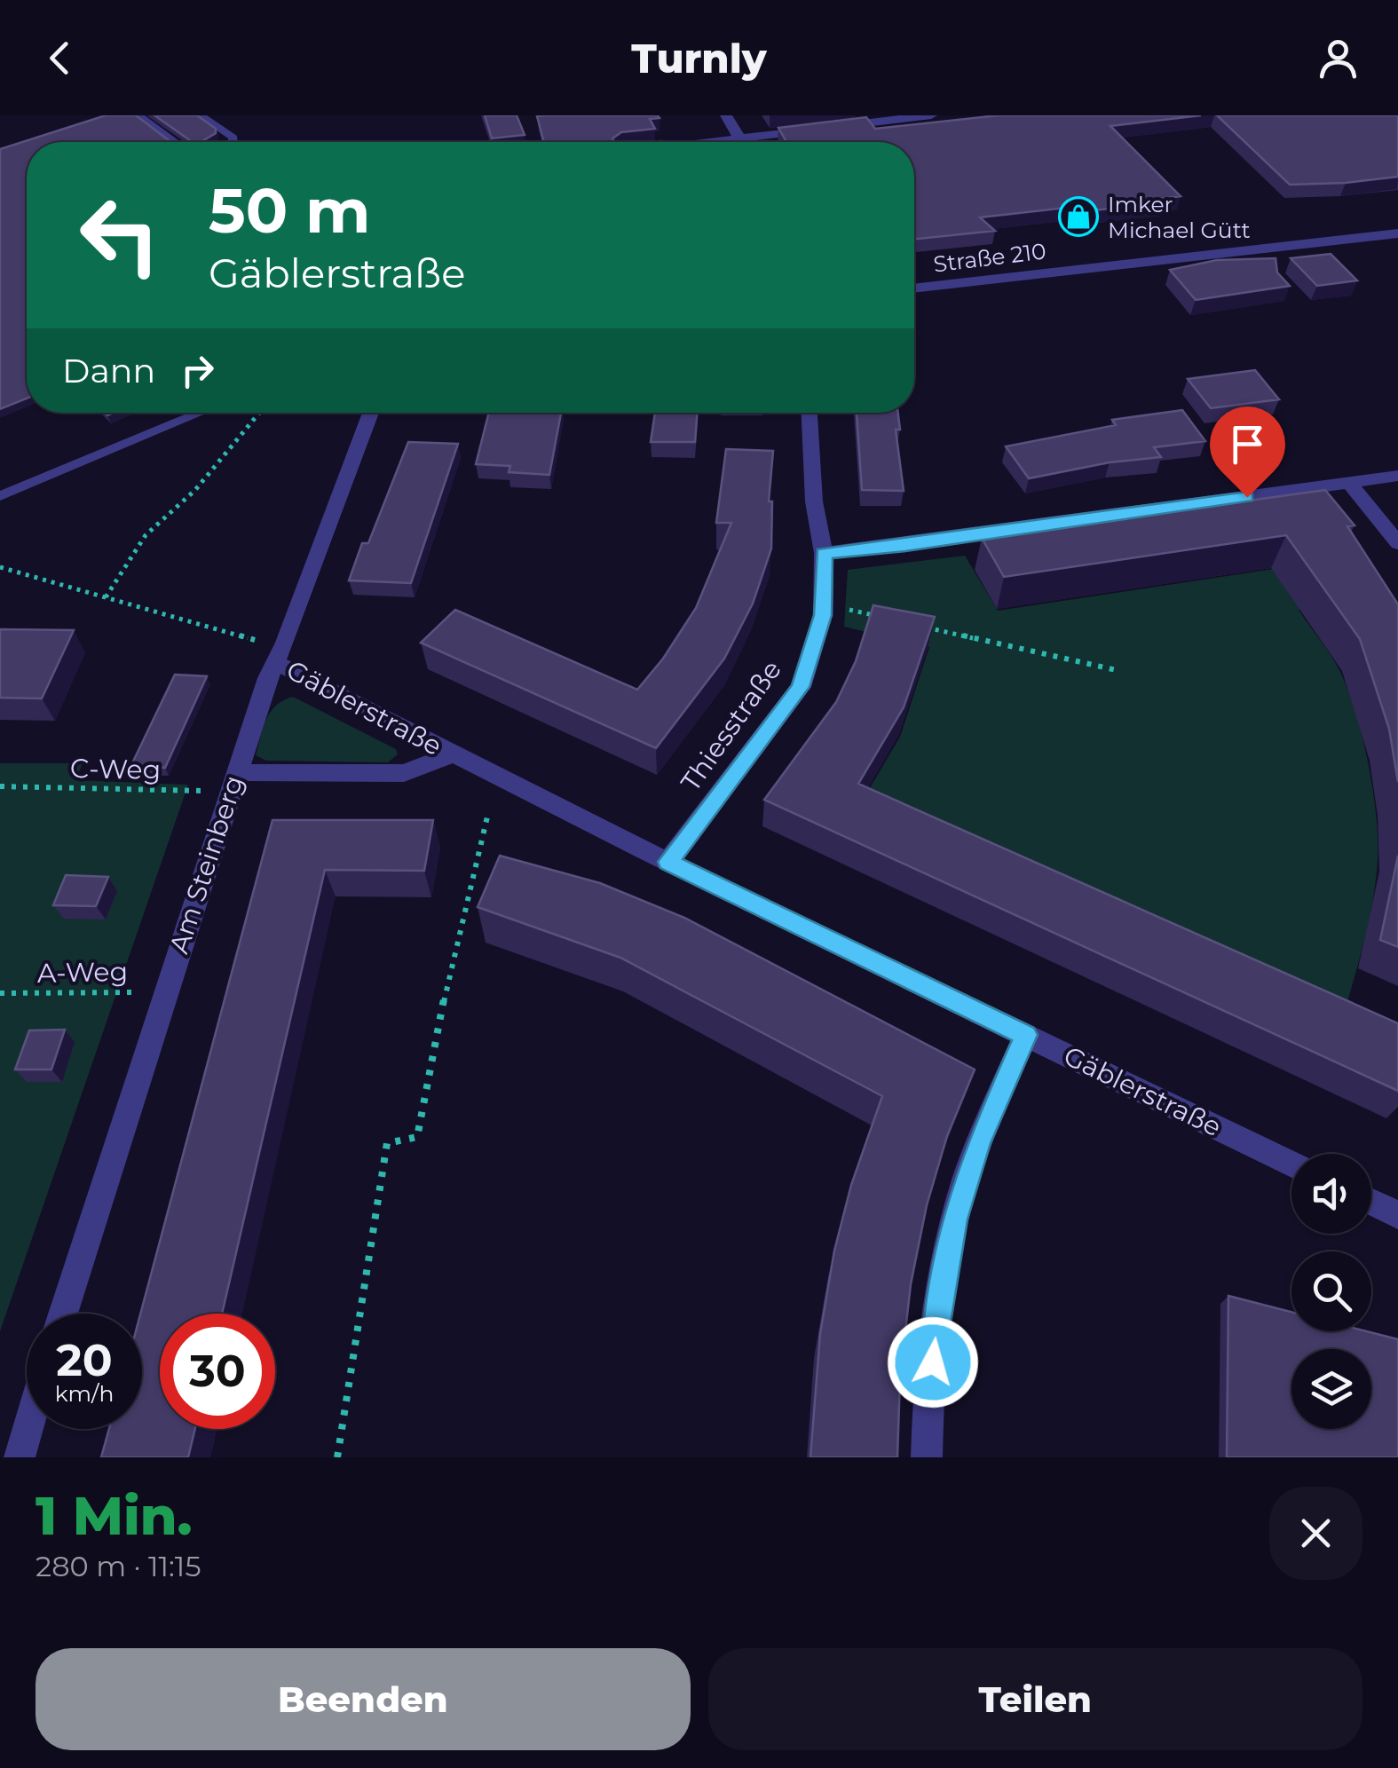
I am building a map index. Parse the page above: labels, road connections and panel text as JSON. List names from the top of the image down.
{
  "streets": {
    "street": [
      "Straße 210",
      "Gäblerstraße",
      "Thiesstraße",
      "Am Steinberg"
    ],
    "path": ["C-Weg", "A-Weg"]
  },
  "crossings": [
    ["Gäblerstraße", "Thiesstraße"],
    ["Gäblerstraße", "C-Weg"],
    ["Gäblerstraße", "Am Steinberg"],
    ["C-Weg", "Am Steinberg"],
    ["Am Steinberg", "A-Weg"]
  ],
  "places": {
    "shop": ["Imker Michael Gütt"]
  },
  "page": {
    "header": "Turnly",
    "turn": ["50 m", "Gäblerstraße"],
    "then": "Dann",
    "speed": "20 km/h",
    "limit": "30",
    "heading": ["1 Min.", "280 m · 11:15"],
    "buttons": ["Beenden", "Teilen"]
  }
}
